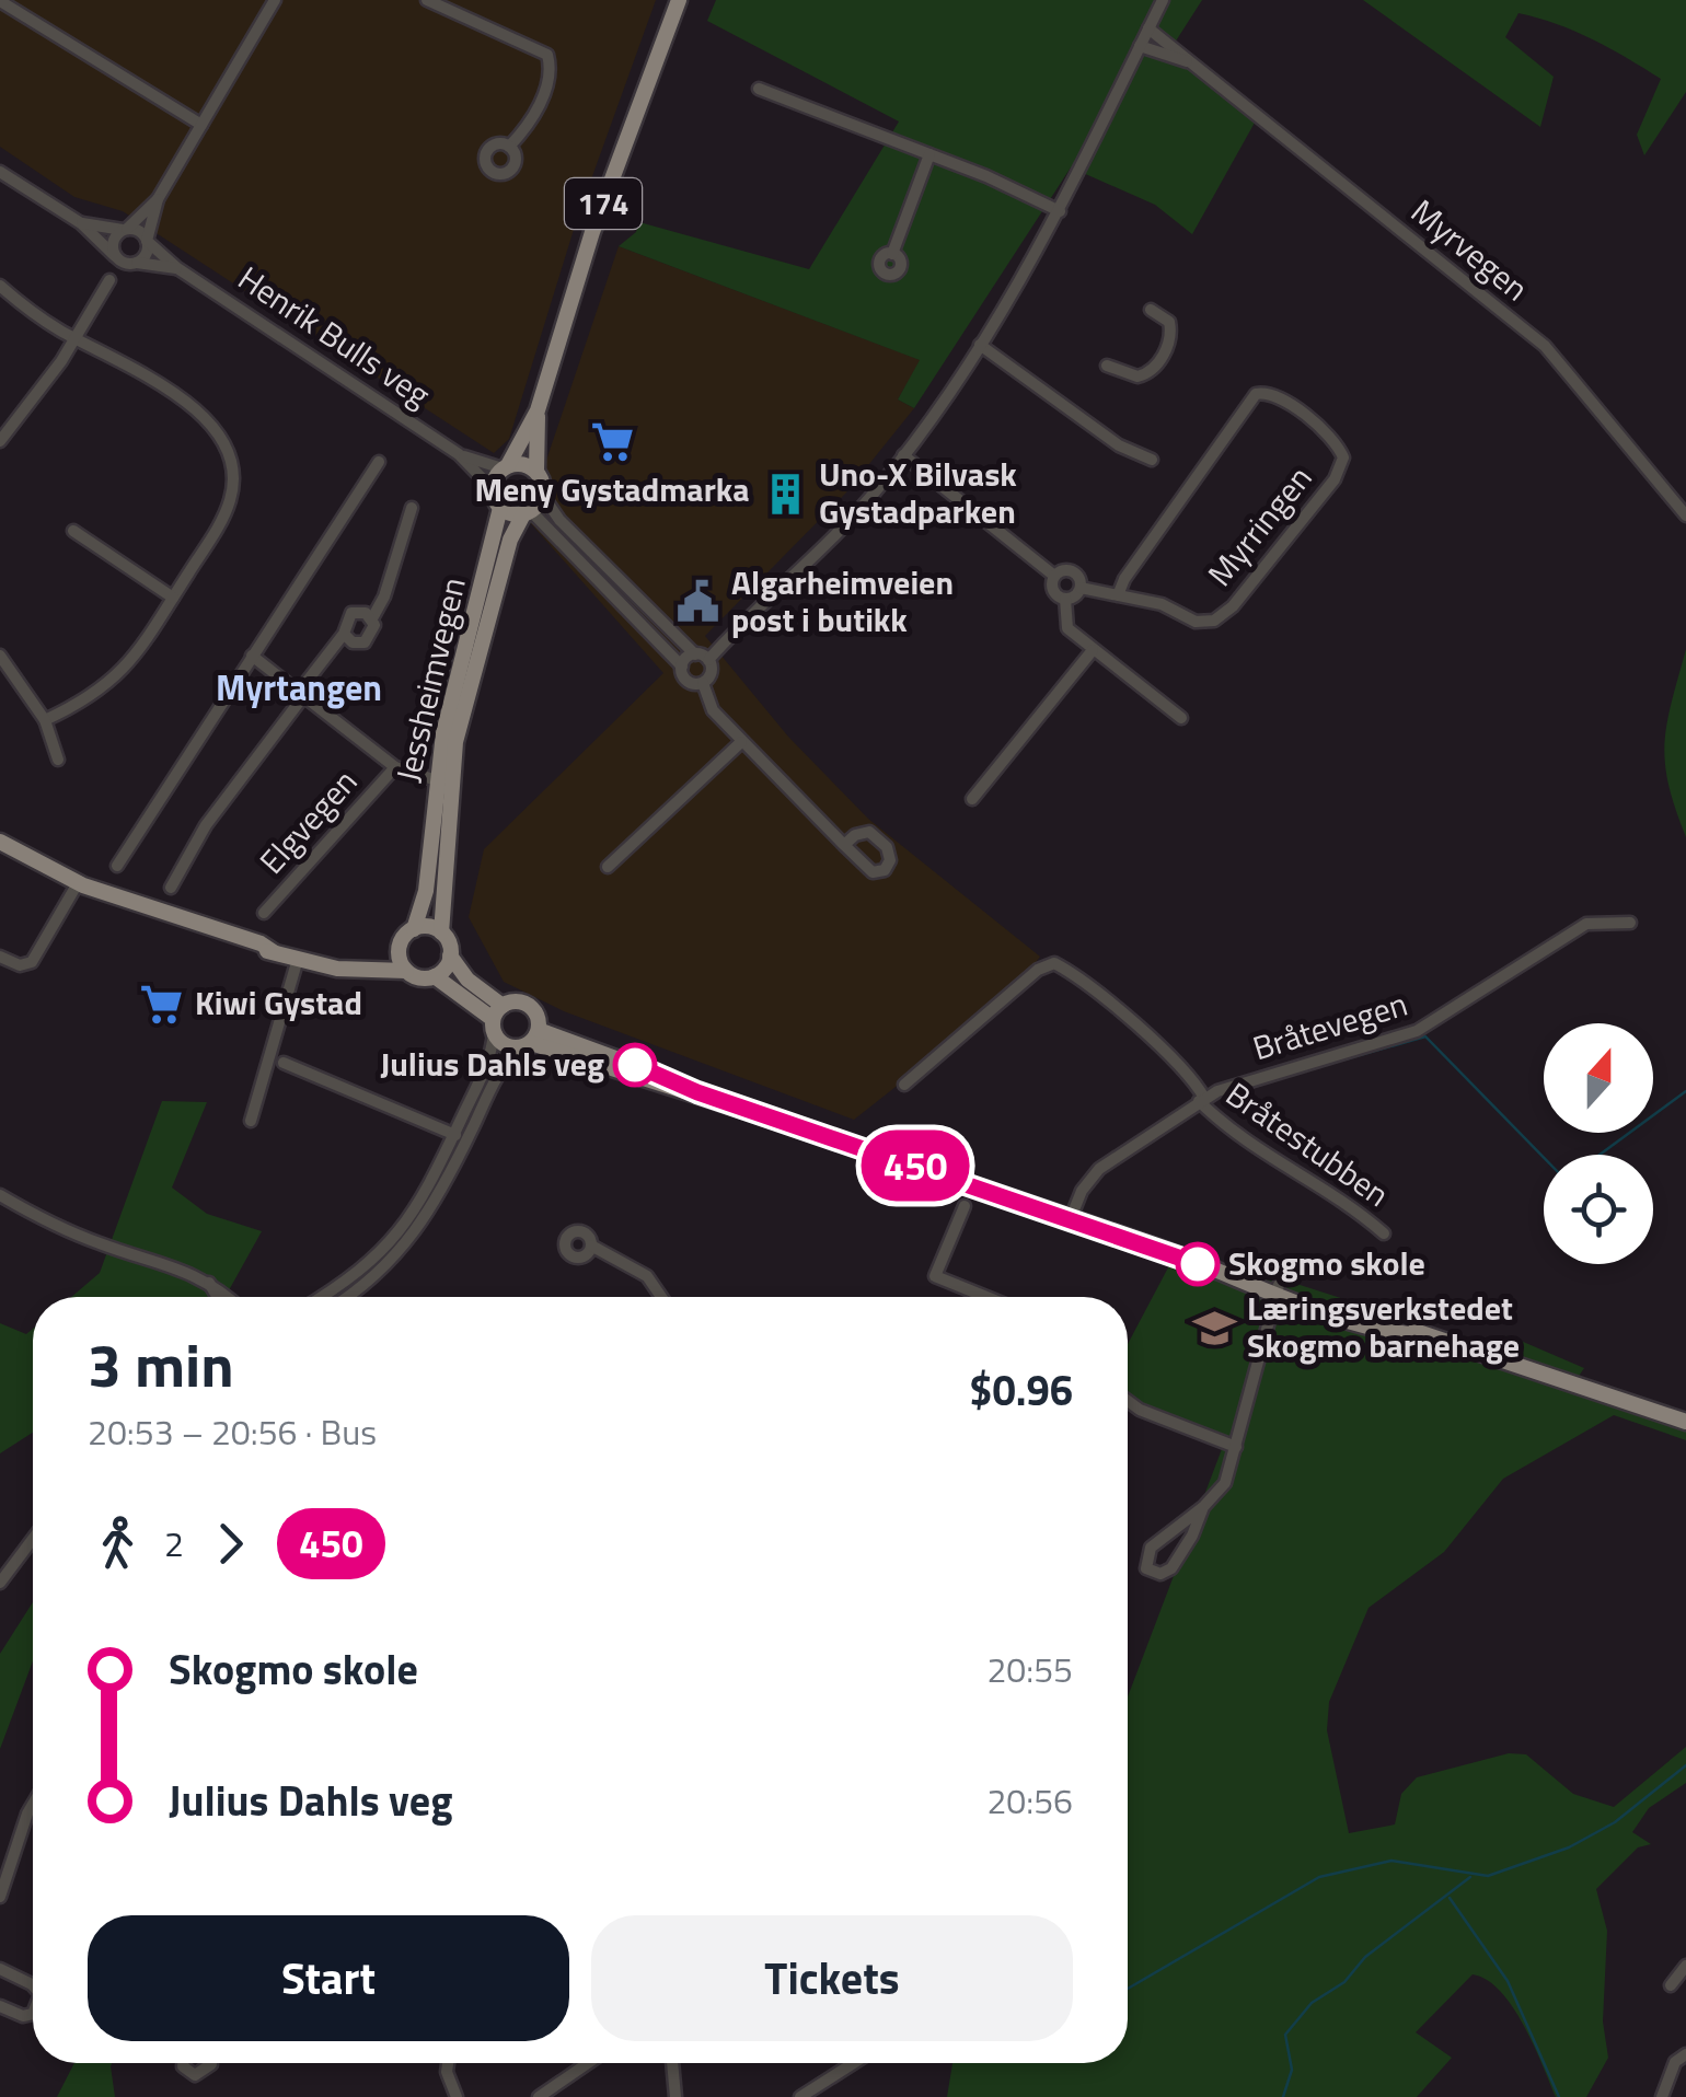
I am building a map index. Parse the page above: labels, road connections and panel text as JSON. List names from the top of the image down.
{
  "streets": {
    "main road": ["174", "Jessheimvegen"],
    "street": [
      "Myrvegen",
      "Henrik Bulls veg",
      "Myrringen",
      "Elgvegen",
      "Bråtevegen",
      "Bråtestubben"
    ]
  },
  "crossings": [
    ["174", "Henrik Bulls veg"],
    ["174", "Jessheimvegen"],
    ["Henrik Bulls veg", "Jessheimvegen"],
    ["Bråtevegen", "Bråtestubben"]
  ],
  "districts": ["Myrtangen"],
  "places": {
    "supermarket": ["Meny Gystadmarka", "Kiwi Gystad"],
    "building": ["Uno-X Bilvask Gystadparken"],
    "public building": ["Algarheimveien post i butikk"],
    "other": ["Julius Dahls veg", "Skogmo skole"],
    "school or university": ["Læringsverkstedet Skogmo barnehage"]
  },
  "lines": ["bus line 450"],
  "north": "top",
  "page": {
    "on_map": "450",
    "heading": ["3 min", "20:53 – 20:56 · Bus", "$0.96"],
    "legs": ["2", "450"],
    "list": [
      {
        "name": "Skogmo skole",
        "value": "20:55"
      },
      {
        "name": "Julius Dahls veg",
        "value": "20:56"
      }
    ],
    "buttons": ["Start", "Tickets"]
  }
}
